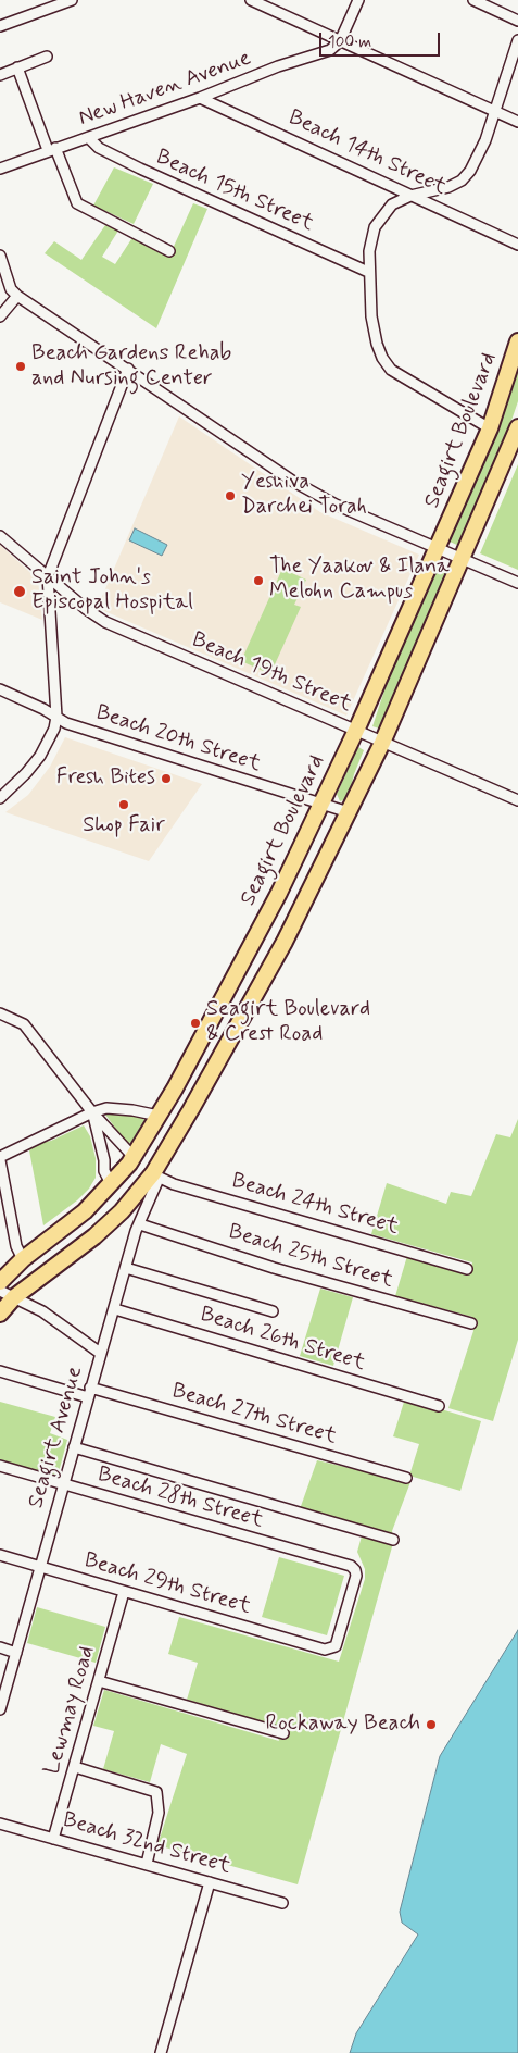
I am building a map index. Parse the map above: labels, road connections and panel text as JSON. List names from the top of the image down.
{
  "streets": {
    "main road": ["Seagirt Boulevard"],
    "street": [
      "New Haven Avenue",
      "Beach 14th Street",
      "Beach 15th Street",
      "Beach 19th Street",
      "Beach 20th Street",
      "Beach 24th Street",
      "Beach 25th Street",
      "Beach 26th Street",
      "Beach 27th Street",
      "Seagirt Avenue",
      "Beach 28th Street",
      "Beach 29th Street",
      "Lewmay Road",
      "Beach 32nd Street"
    ]
  },
  "crossings": [
    ["New Haven Avenue", "Beach 14th Street"],
    ["New Haven Avenue", "Beach 15th Street"],
    ["Seagirt Boulevard", "Beach 19th Street"],
    ["Seagirt Boulevard", "Beach 20th Street"],
    ["Beach 24th Street", "Seagirt Avenue"],
    ["Beach 25th Street", "Seagirt Avenue"],
    ["Beach 26th Street", "Seagirt Avenue"],
    ["Beach 27th Street", "Seagirt Avenue"],
    ["Seagirt Avenue", "Beach 28th Street"],
    ["Seagirt Avenue", "Beach 29th Street"],
    ["Beach 28th Street", "Beach 29th Street"],
    ["Beach 29th Street", "Lewmay Road"],
    ["Lewmay Road", "Beach 32nd Street"]
  ],
  "places": [
    "Beach Gardens Rehab and Nursing Center",
    "Yeshiva Darchei Torah",
    "The Yaakov & Ilana Melohn Campus",
    "Saint John's Episcopal Hospital",
    "Fresh Bites",
    "Shop Fair",
    "Seagirt Boulevard & Crest Road",
    "Rockaway Beach"
  ],
  "scale_bar": "100 m"
}
